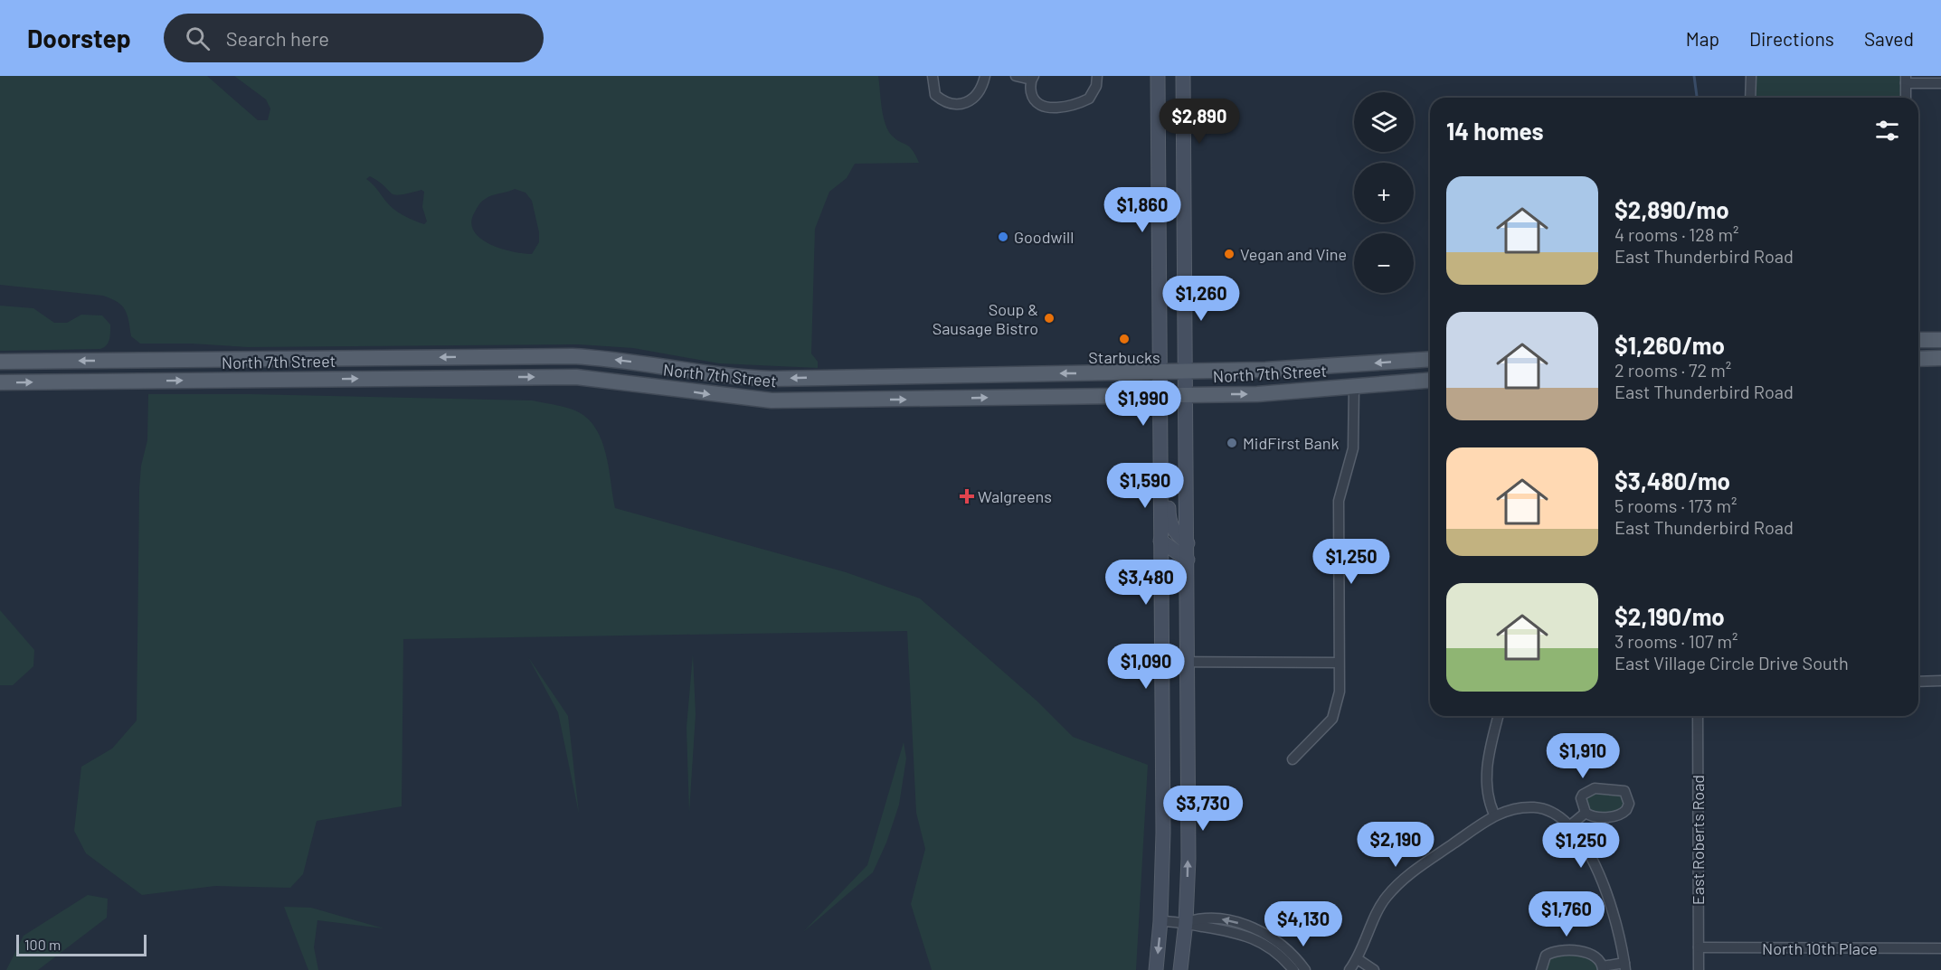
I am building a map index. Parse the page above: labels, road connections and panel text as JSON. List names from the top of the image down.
{
  "streets": {
    "main road": ["North 7th Street"],
    "street": ["East Roberts Road", "North 10th Place"]
  },
  "crossings": [
    ["East Roberts Road", "North 10th Place"]
  ],
  "places": {
    "other": [
      "Goodwill",
      "Vegan and Vine",
      "Soup & Sausage Bistro",
      "Starbucks",
      "MidFirst Bank"
    ],
    "health": ["Walgreens"]
  },
  "scale_bar": "100 m",
  "page": {
    "header": "Doorstep",
    "search": "Search here",
    "nav": ["Map", "Directions", "Saved"],
    "map_buttons": ["+", "−"],
    "heading": "14 homes",
    "price": [
      "$2,890",
      "$1,860",
      "$1,260",
      "$1,990",
      "$1,590",
      "$1,250",
      "$3,480",
      "$1,090",
      "$1,910",
      "$3,730",
      "$2,190",
      "$1,250",
      "$1,760",
      "$4,130"
    ],
    "list": [
      {
        "name": "$2,890/mo",
        "note": "4 rooms · 128 m² · East Thunderbird Road"
      },
      {
        "name": "$1,260/mo",
        "note": "2 rooms · 72 m² · East Thunderbird Road"
      },
      {
        "name": "$3,480/mo",
        "note": "5 rooms · 173 m² · East Thunderbird Road"
      },
      {
        "name": "$2,190/mo",
        "note": "3 rooms · 107 m² · East Village Circle Drive South"
      }
    ],
    "scale": "100 m"
  }
}
